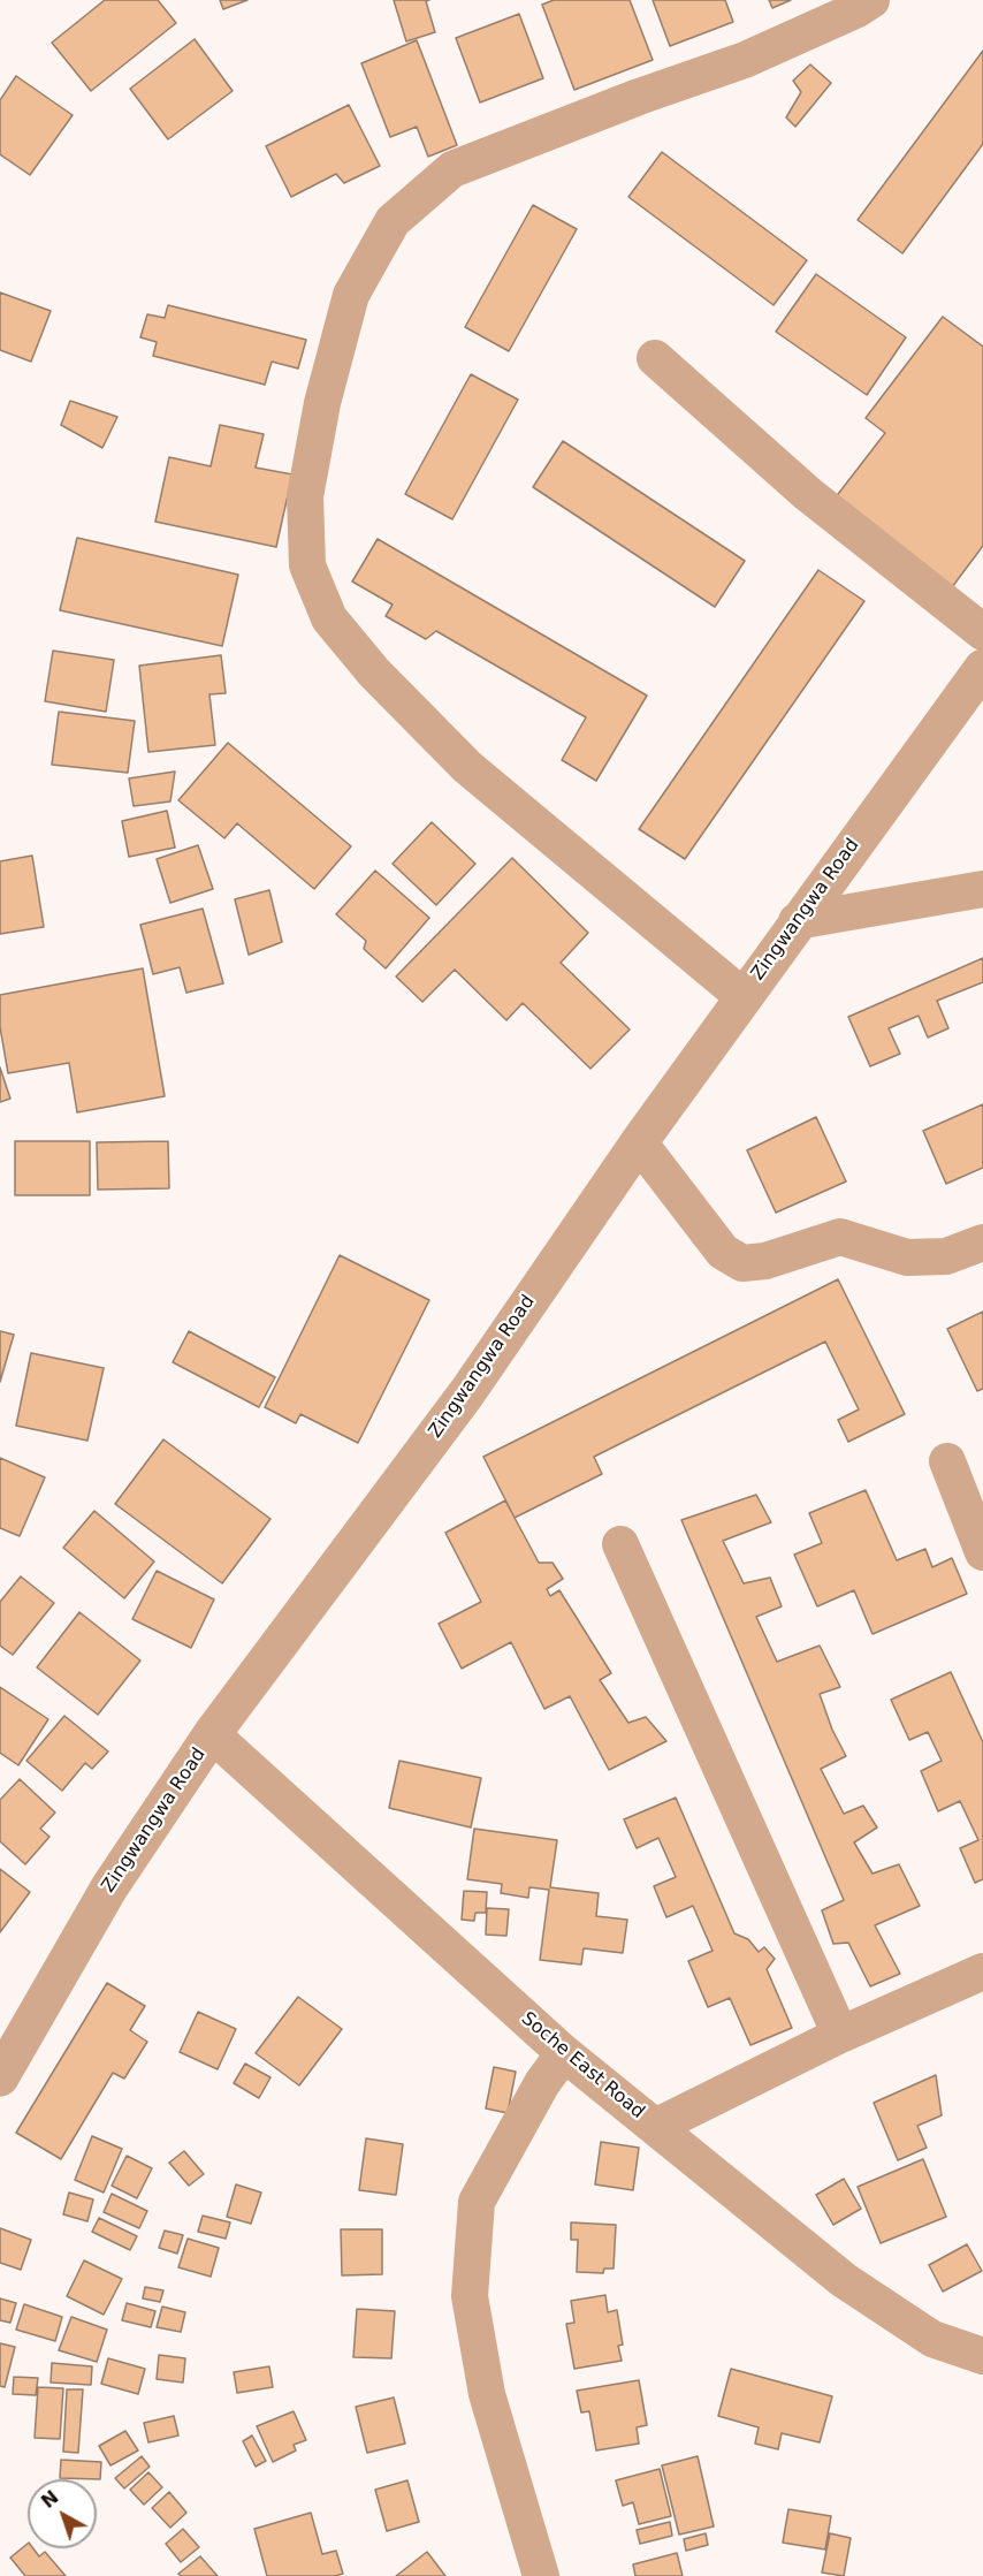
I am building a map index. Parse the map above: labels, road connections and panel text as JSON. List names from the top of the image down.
{
  "streets": {
    "street": ["Zingwangwa Road", "Soche East Road"]
  },
  "crossings": [
    ["Zingwangwa Road", "Soche East Road"]
  ],
  "north": "top left"
}
